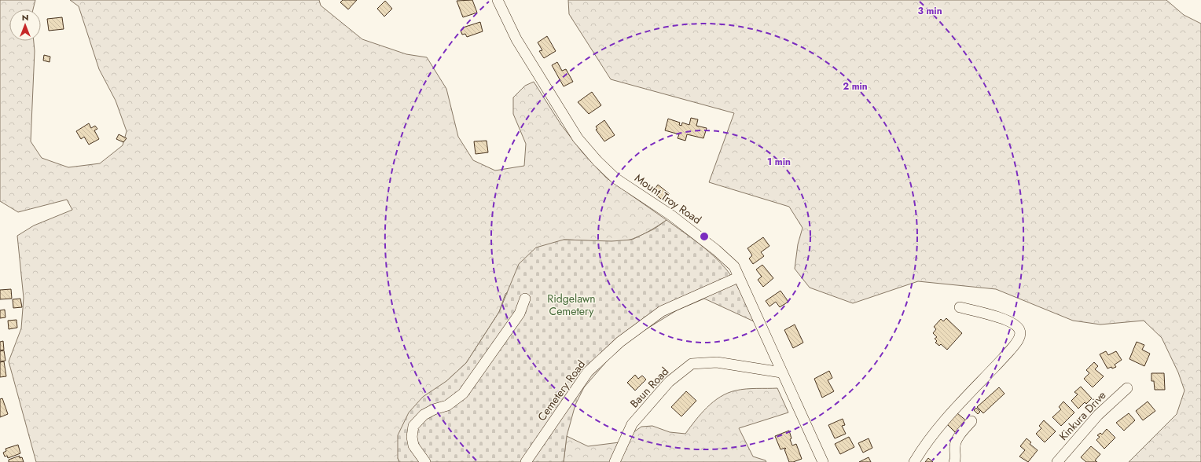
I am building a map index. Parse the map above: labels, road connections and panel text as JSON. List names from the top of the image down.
{
  "streets": {
    "street": [
      "Mount Troy Road",
      "Baun Road",
      "Cemetery Road",
      "Kinkura Drive"
    ]
  },
  "crossings": [
    ["Mount Troy Road", "Baun Road"],
    ["Mount Troy Road", "Cemetery Road"]
  ],
  "parks": ["Ridgelawn Cemetery"],
  "north": "top",
  "rings": ["3 min", "2 min", "1 min"]
}
